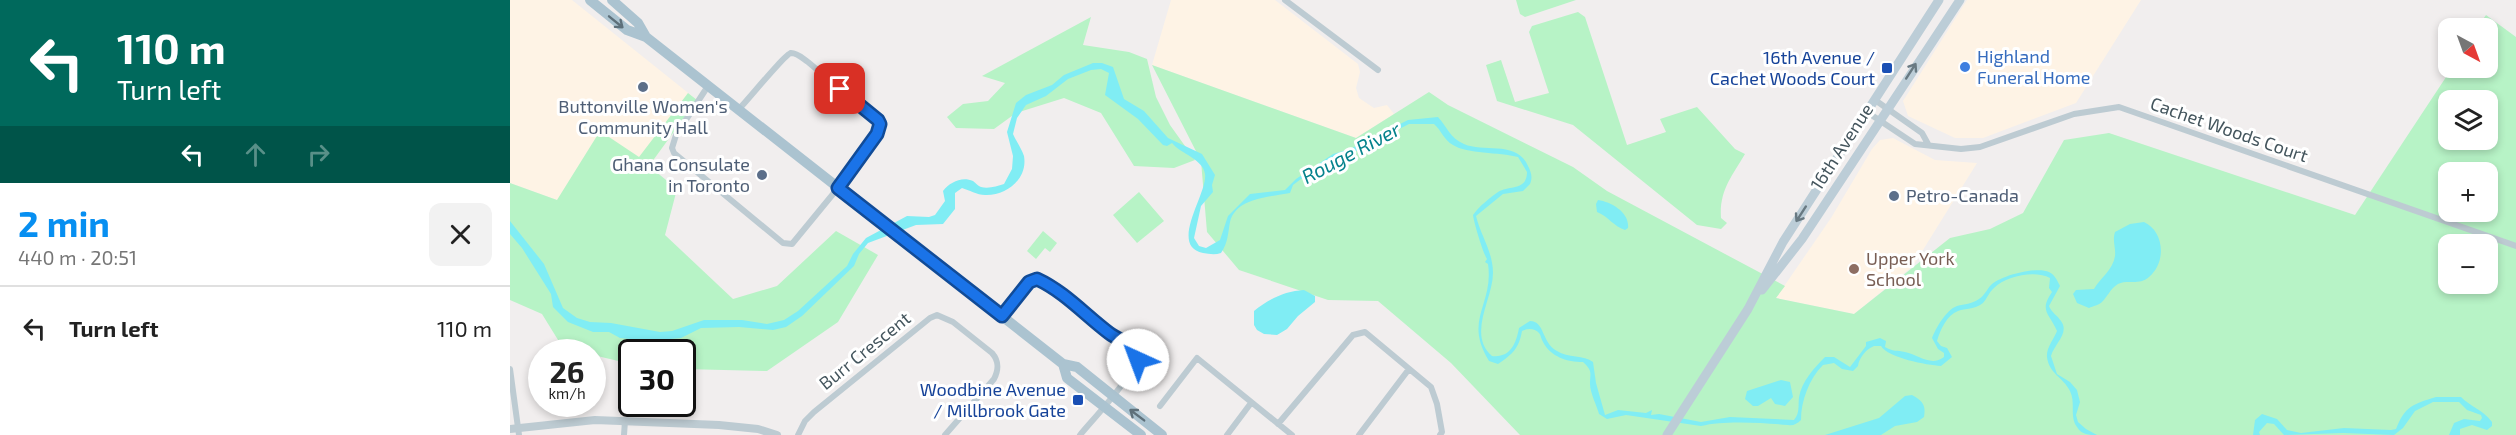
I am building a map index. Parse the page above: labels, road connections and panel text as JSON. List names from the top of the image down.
{
  "streets": {
    "main road": ["16th Avenue"],
    "street": ["Cachet Woods Court", "Burr Crescent"]
  },
  "crossings": [
    ["Cachet Woods Court", "16th Avenue"]
  ],
  "water": ["Rouge River"],
  "places": {
    "other": [
      "Highland Funeral Home",
      "Buttonville Women's Community Hall",
      "Ghana Consulate in Toronto",
      "Petro-Canada",
      "Upper York School"
    ],
    "transit": ["16th Avenue / Cachet Woods Court", "Woodbine Avenue / Millbrook Gate"]
  },
  "north": "bottom right",
  "page": {
    "turn": ["110 m", "Turn left"],
    "map_buttons": ["+", "−"],
    "heading": ["2 min", "440 m · 20:51"],
    "list": [
      {
        "name": "Turn left",
        "value": "110 m"
      }
    ],
    "speed": "26 km/h",
    "limit": "30"
  }
}
